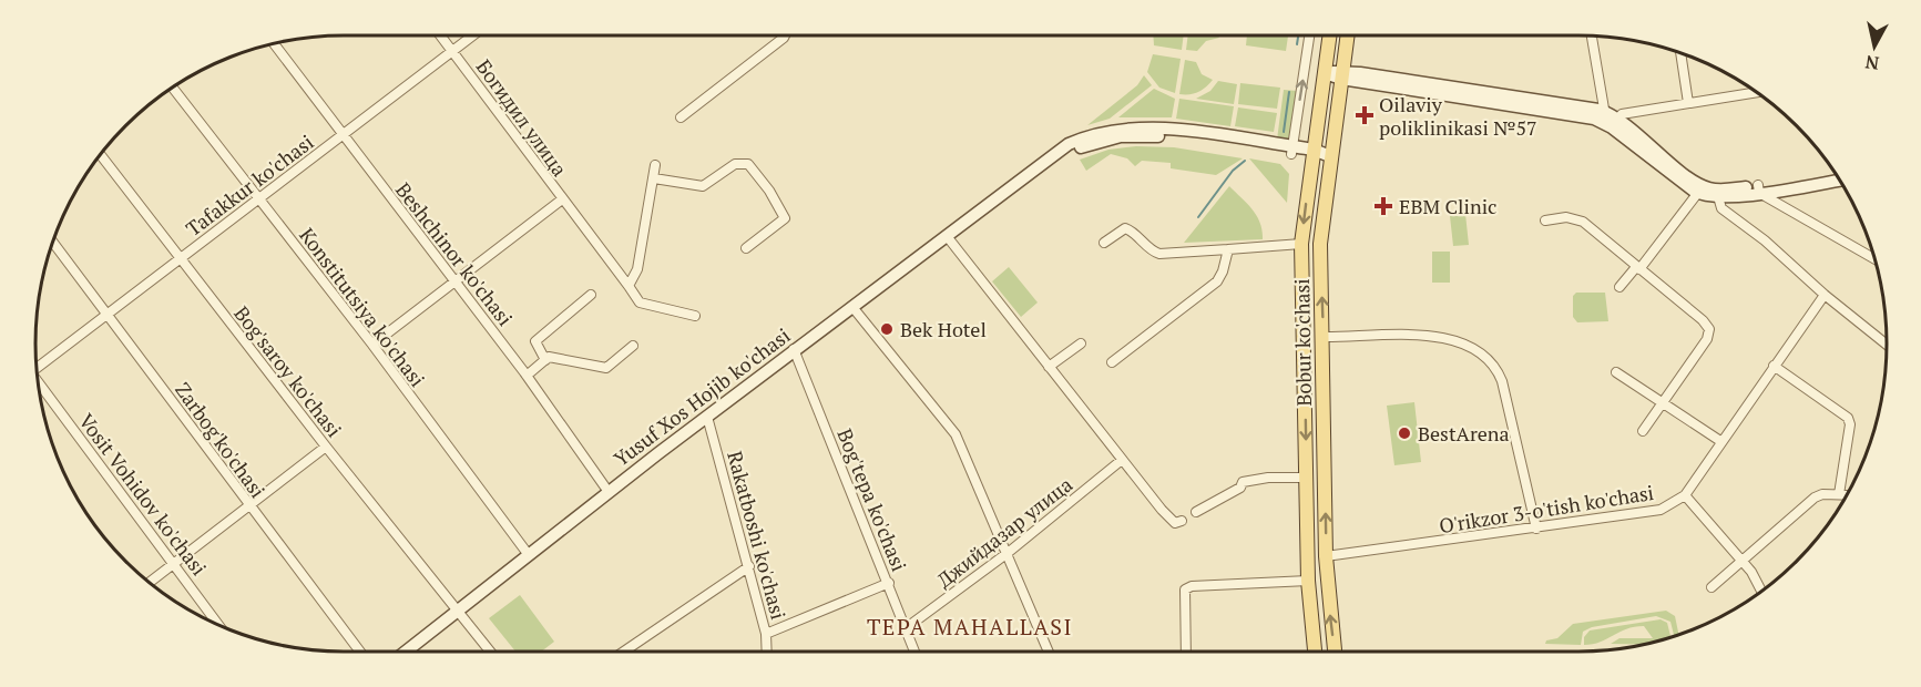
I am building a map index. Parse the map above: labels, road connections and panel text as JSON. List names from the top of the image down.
{
  "streets": {
    "main road": ["Bobur ko'chasi", "Yusuf Xos Hojib ko'chasi"],
    "street": [
      "Богидил улица",
      "Tafakkur ko'chasi",
      "Beshchinor ko'chasi",
      "Konstitutsiya ko'chasi",
      "Bog'saroy ko'chasi",
      "Zarbog'ko'chasi",
      "Vosit Vohidov ko'chasi",
      "Bog'tepa ko'chasi",
      "O'rikzor 3-o'tish ko'chasi",
      "Джийдазар улица",
      "Rakatboshi ko'chasi"
    ]
  },
  "crossings": [
    ["Богидил улица", "Tafakkur ko'chasi"],
    ["Богидил улица", "Beshchinor ko'chasi"],
    ["Богидил улица", "Konstitutsiya ko'chasi"],
    ["Tafakkur ko'chasi", "Beshchinor ko'chasi"],
    ["Tafakkur ko'chasi", "Konstitutsiya ko'chasi"],
    ["Tafakkur ko'chasi", "Bog'saroy ko'chasi"],
    ["Tafakkur ko'chasi", "Zarbog'ko'chasi"],
    ["Beshchinor ko'chasi", "Yusuf Xos Hojib ko'chasi"],
    ["Konstitutsiya ko'chasi", "Yusuf Xos Hojib ko'chasi"],
    ["Bobur ko'chasi", "Yusuf Xos Hojib ko'chasi"],
    ["Bobur ko'chasi", "O'rikzor 3-o'tish ko'chasi"],
    ["Bog'saroy ko'chasi", "Yusuf Xos Hojib ko'chasi"],
    ["Yusuf Xos Hojib ko'chasi", "Bog'tepa ko'chasi"],
    ["Yusuf Xos Hojib ko'chasi", "Rakatboshi ko'chasi"],
    ["Bog'tepa ko'chasi", "Джийдазар улица"]
  ],
  "districts": ["TEPA MAHALLASI"],
  "places": {
    "health": ["Oilaviy poliklinikasi №57", "EBM Clinic"],
    "other": ["Bek Hotel", "BestArena"]
  },
  "north": "bottom"
}
